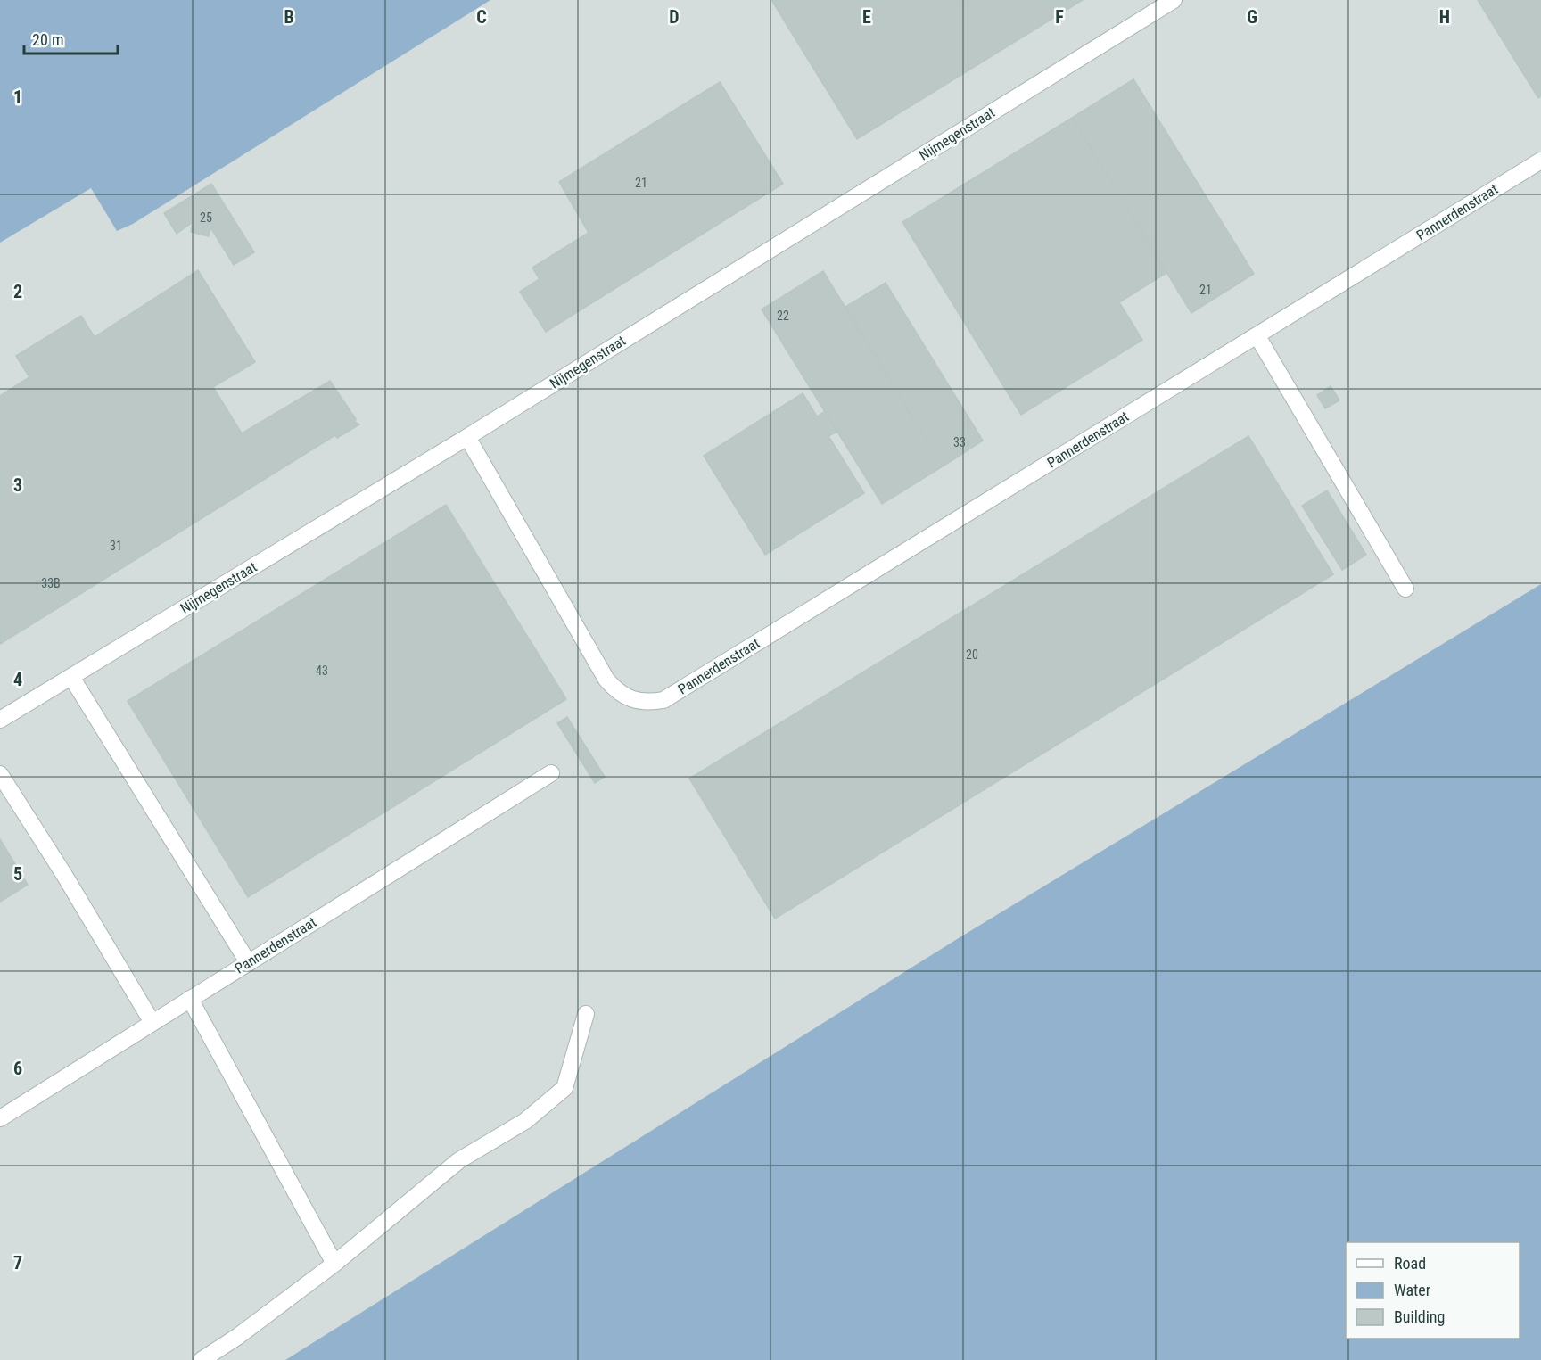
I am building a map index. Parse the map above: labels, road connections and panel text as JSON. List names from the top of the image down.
{
  "streets": {
    "street": ["Nijmegenstraat", "Pannerdenstraat"]
  },
  "crossings": [
    ["Nijmegenstraat", "Pannerdenstraat"]
  ],
  "house_numbers": [
    "21",
    "25",
    "21",
    "22",
    "33",
    "31",
    "33B",
    "20",
    "43"
  ],
  "legend": ["Road", "Water", "Building"],
  "scale_bar": "20 m",
  "grid": {
    "columns": [
      "B",
      "C",
      "D",
      "E",
      "F",
      "G",
      "H"
    ],
    "rows": [
      "1",
      "2",
      "3",
      "4",
      "5",
      "6",
      "7"
    ]
  }
}
